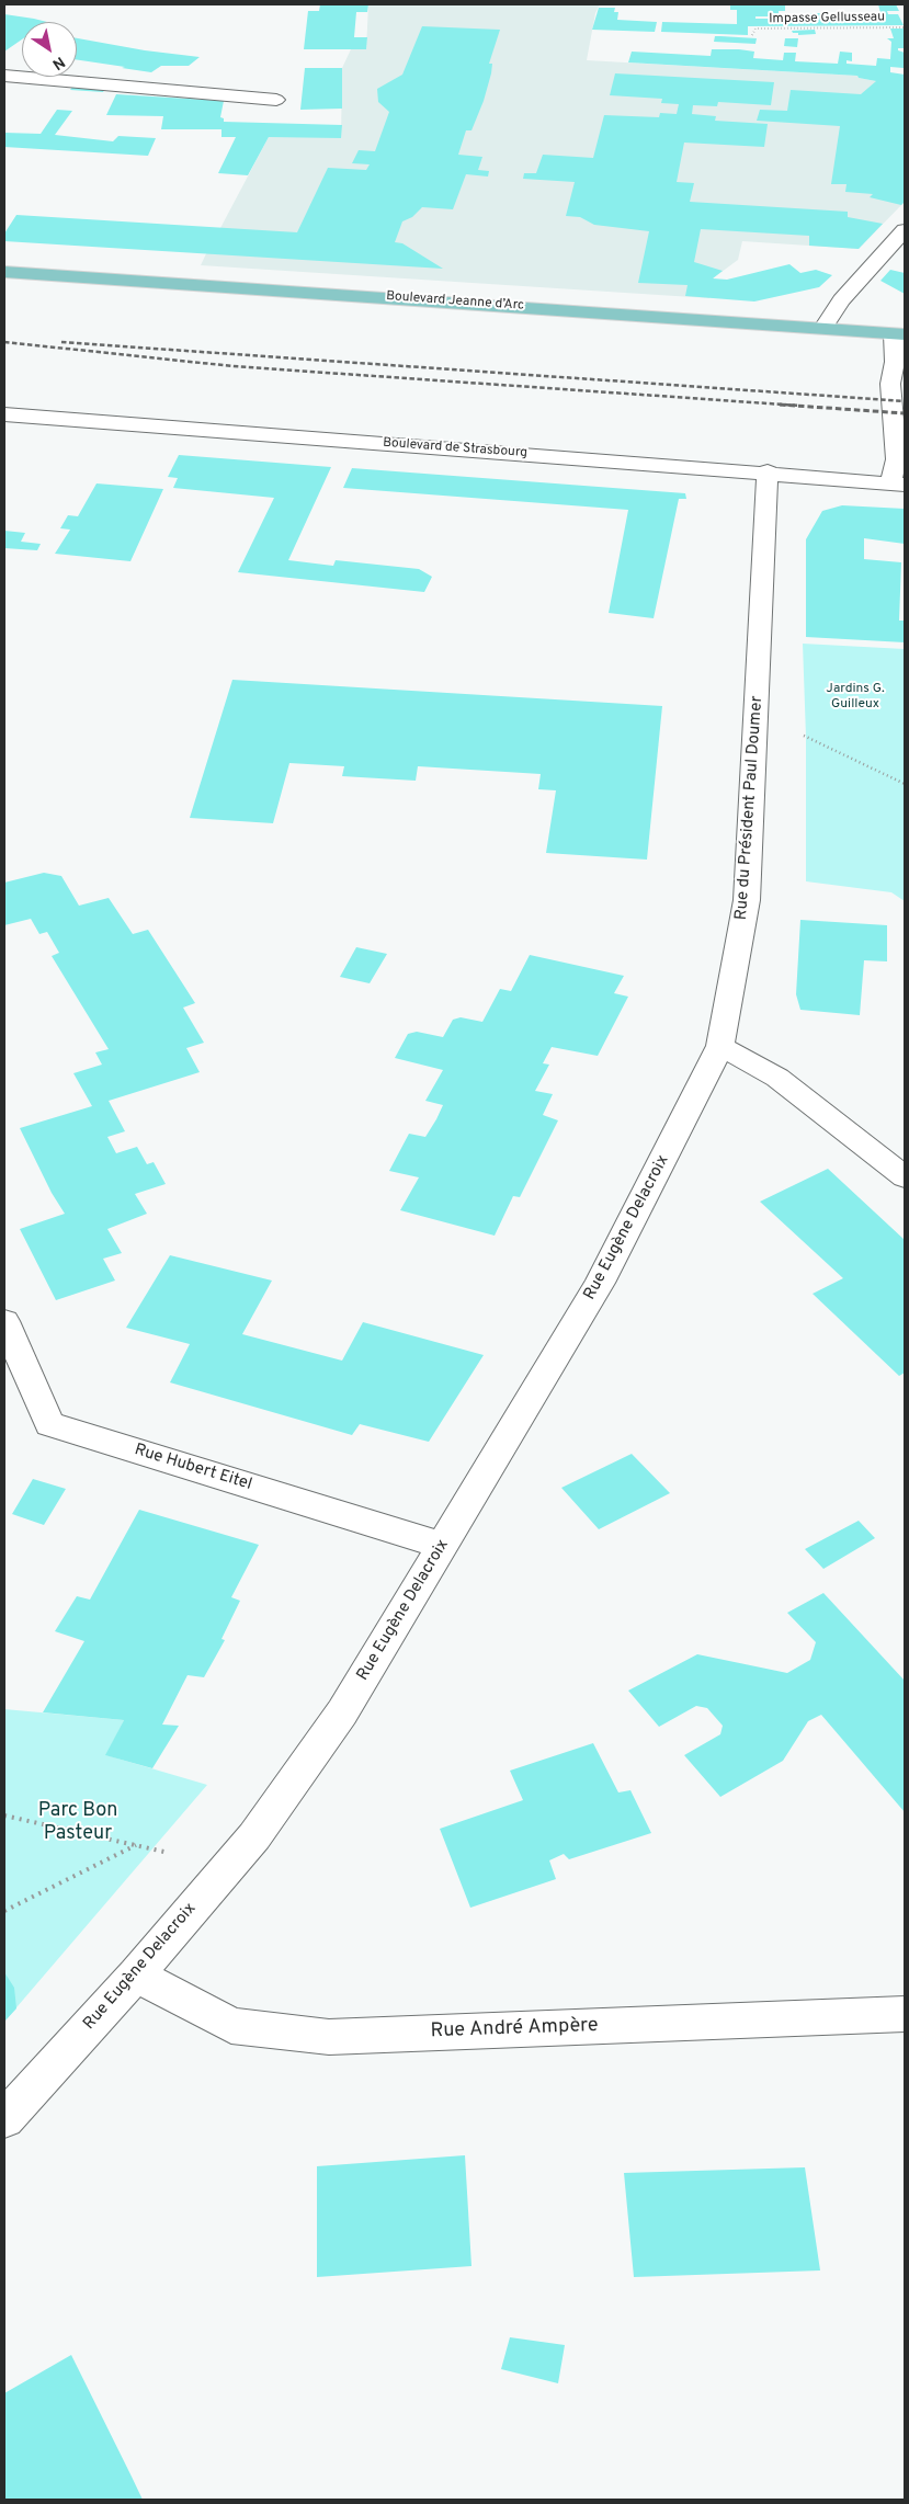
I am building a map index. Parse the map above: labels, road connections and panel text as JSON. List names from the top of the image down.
{
  "streets": {
    "main road": ["Boulevard Jeanne d’Arc"],
    "street": [
      "Boulevard de Strasbourg",
      "Rue du Président Paul Doumer",
      "Rue Eugène Delacroix",
      "Rue Hubert Eitel",
      "Rue André Ampère"
    ],
    "path": ["Impasse Gellusseau"]
  },
  "crossings": [
    ["Boulevard de Strasbourg", "Rue du Président Paul Doumer"],
    ["Rue du Président Paul Doumer", "Rue Eugène Delacroix"],
    ["Rue Eugène Delacroix", "Rue Hubert Eitel"],
    ["Rue Eugène Delacroix", "Rue André Ampère"]
  ],
  "parks": ["Jardins G. Guilleux", "Parc Bon Pasteur"],
  "north": "bottom right"
}
